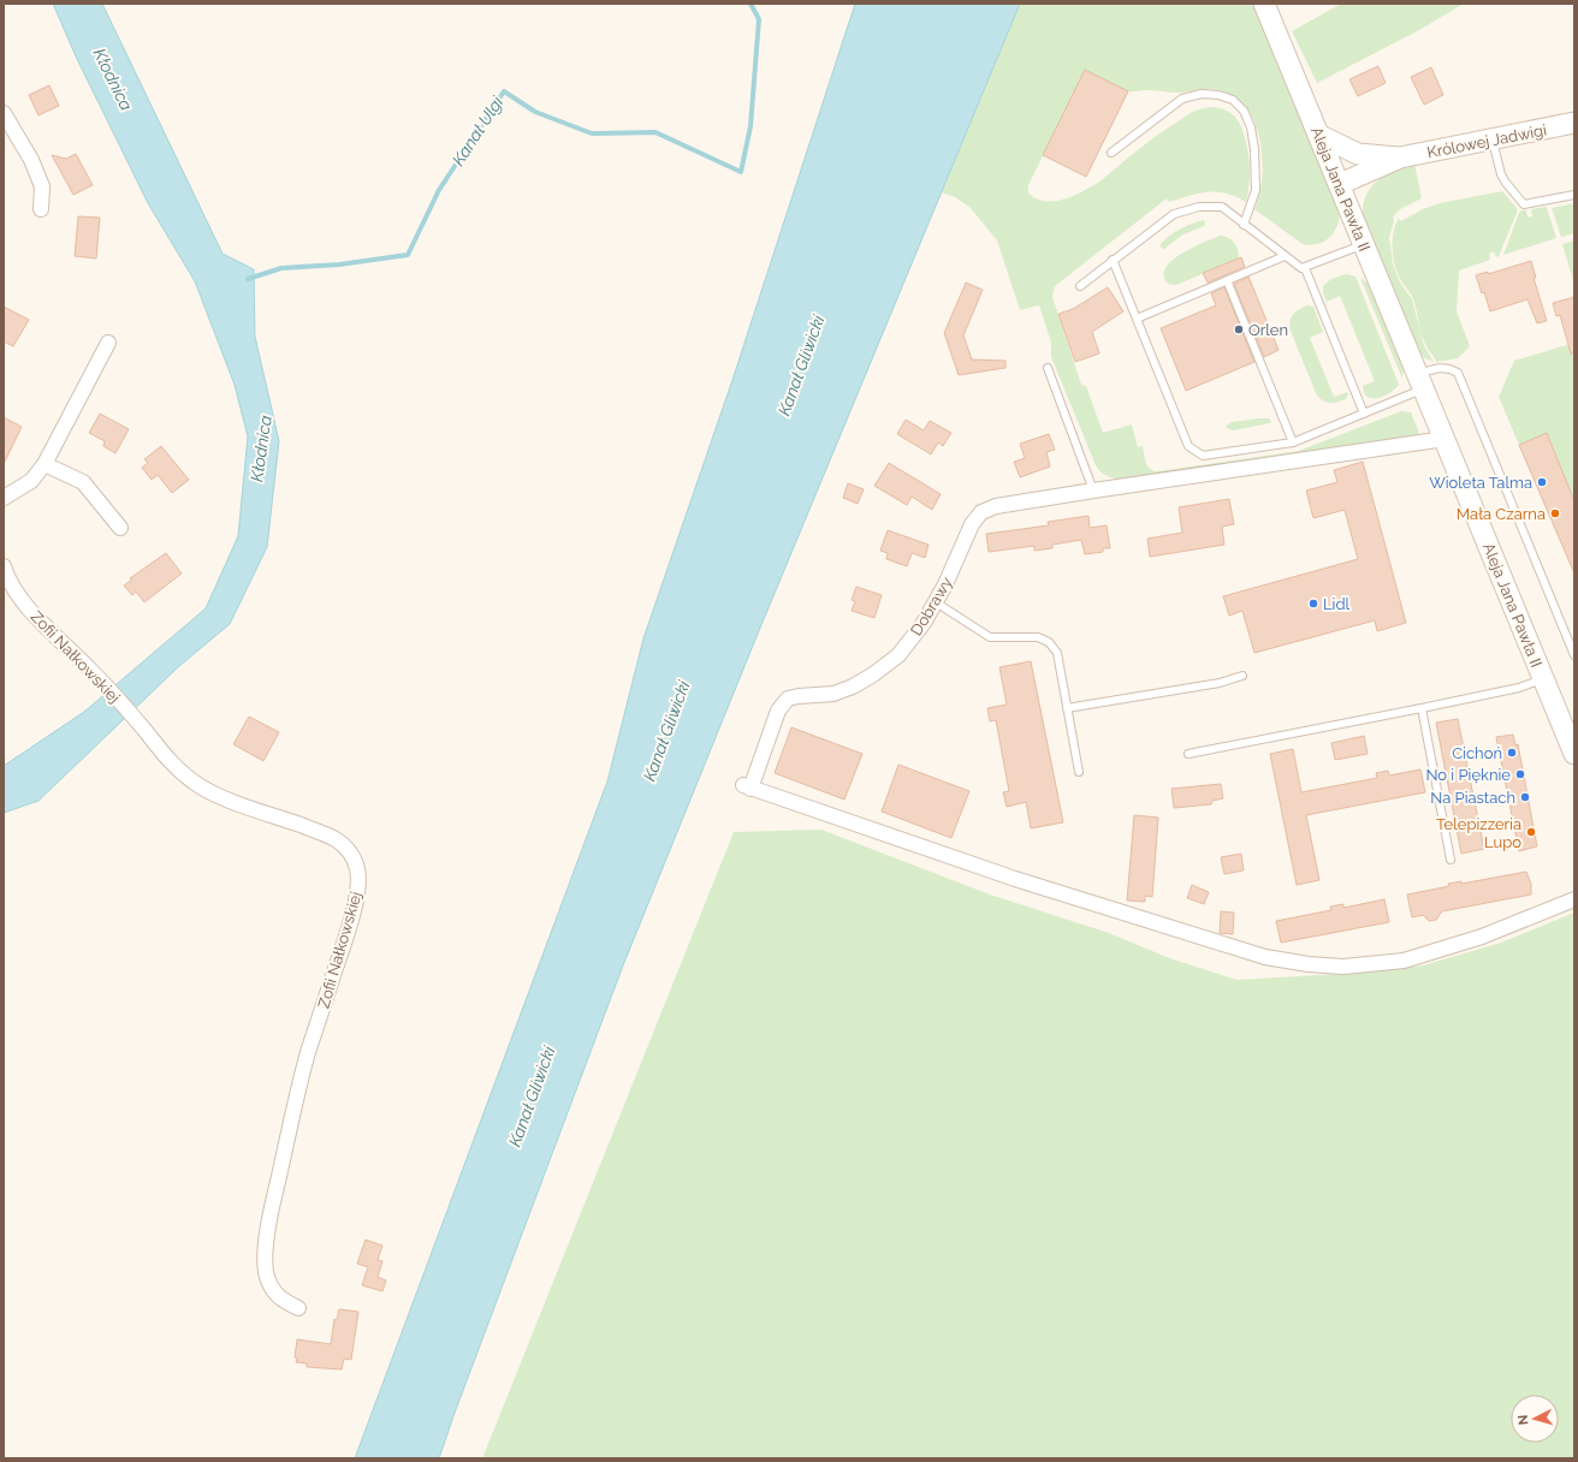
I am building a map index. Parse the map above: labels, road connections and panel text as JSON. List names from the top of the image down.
{
  "streets": {
    "main road": ["Królowej Jadwigi", "Aleja Jana Pawła II"],
    "street": ["Dobrawy", "Zofii Nałkowskiej"]
  },
  "crossings": [
    ["Królowej Jadwigi", "Aleja Jana Pawła II"]
  ],
  "water": ["Kłodnica", "Kanał Ulgi", "Kanał Gliwicki"],
  "places": [
    "Orlen",
    "Wioleta Talma",
    "Mała Czarna",
    "Lidl",
    "Cichoń",
    "No i Pięknie",
    "Na Piastach",
    "Telepizzeria Lupo"
  ],
  "north": "left"
}
